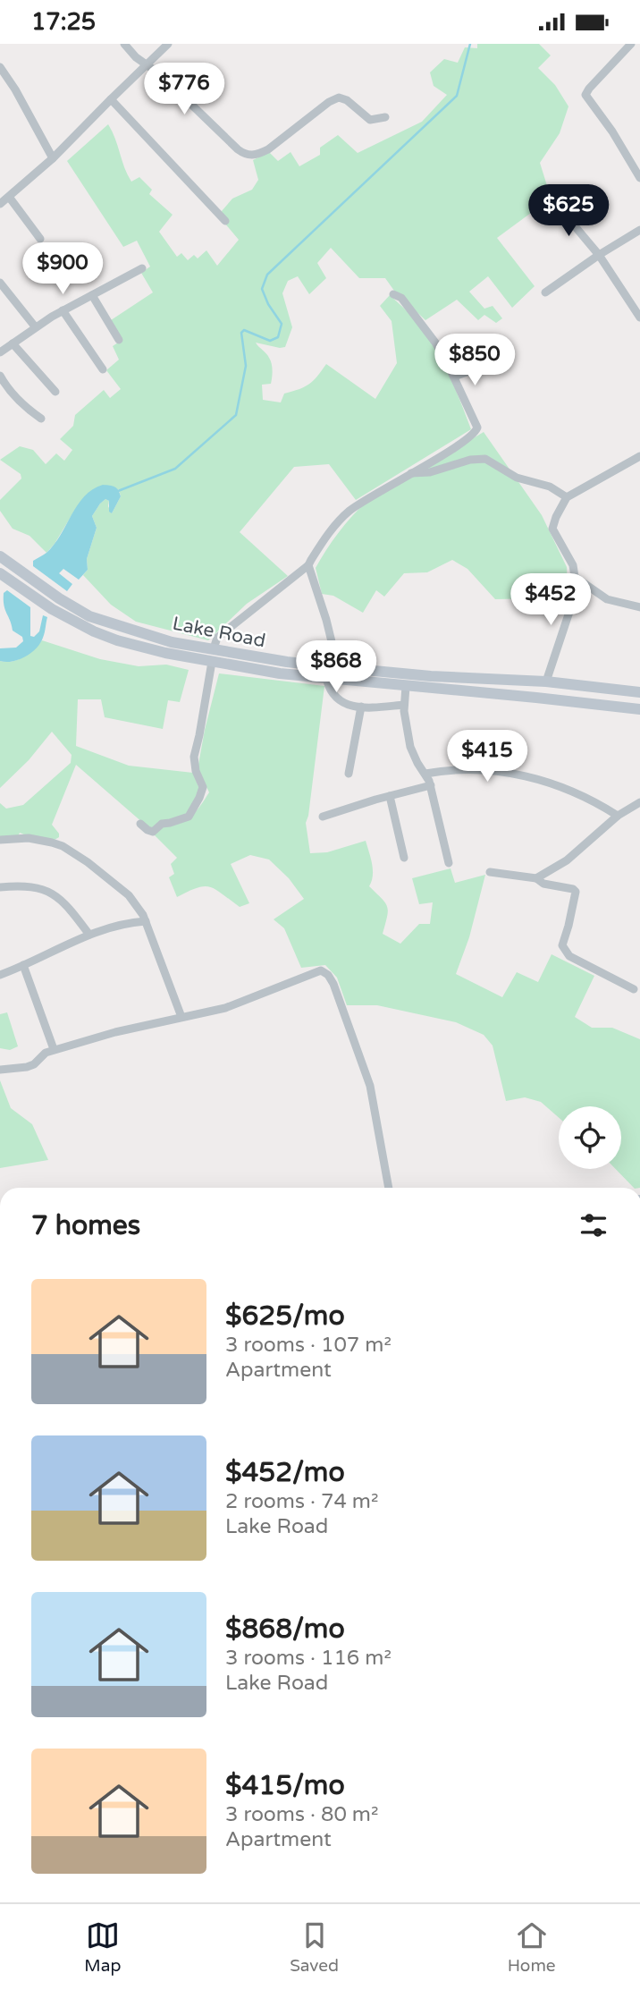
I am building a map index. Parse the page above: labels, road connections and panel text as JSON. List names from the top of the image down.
{
  "streets": {
    "main road": ["Lake Road"]
  },
  "page": {
    "status": "17:25",
    "price": [
      "$776",
      "$625",
      "$900",
      "$850",
      "$452",
      "$868",
      "$415"
    ],
    "heading": "7 homes",
    "list": [
      {
        "name": "$625/mo",
        "note": "3 rooms · 107 m² · Apartment"
      },
      {
        "name": "$452/mo",
        "note": "2 rooms · 74 m² · Lake Road"
      },
      {
        "name": "$868/mo",
        "note": "3 rooms · 116 m² · Lake Road"
      },
      {
        "name": "$415/mo",
        "note": "3 rooms · 80 m² · Apartment"
      }
    ],
    "tabs": ["Map", "Saved", "Home"]
  }
}
